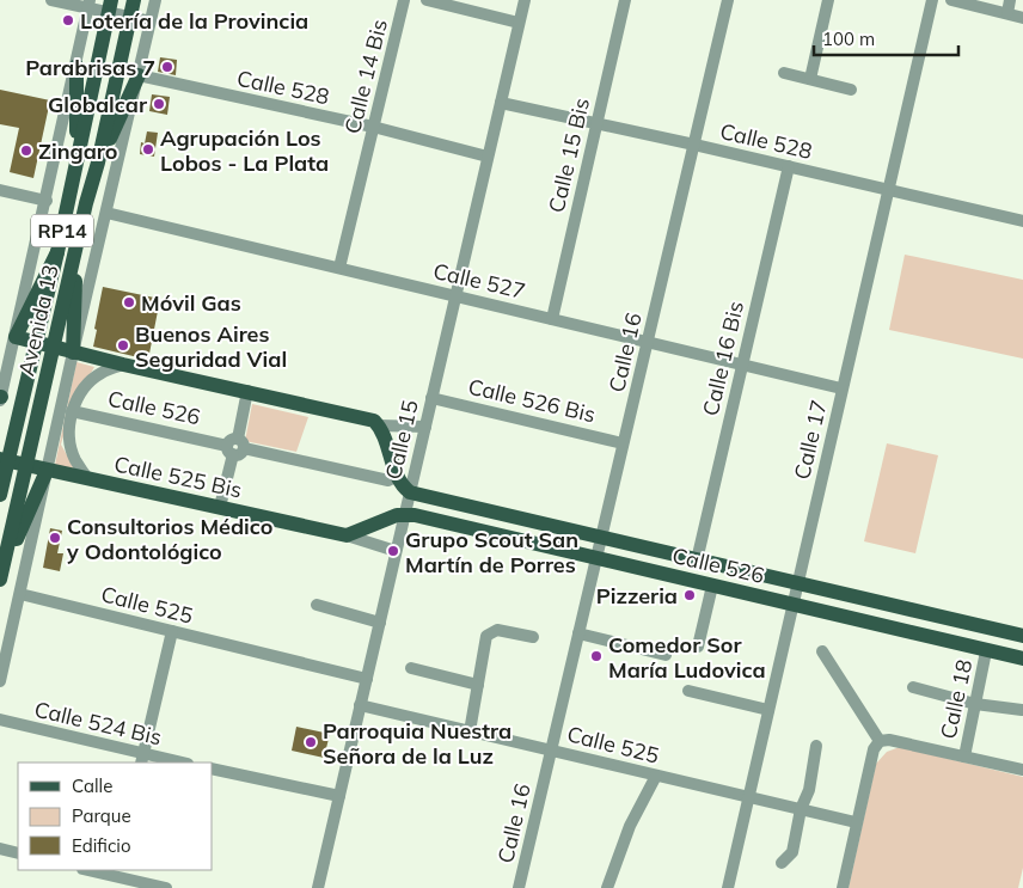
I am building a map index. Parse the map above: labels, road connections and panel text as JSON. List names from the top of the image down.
{
  "streets": {
    "main road": [
      "RP14",
      "Avenida 13",
      "Calle 526",
      "Calle 525 Bis"
    ],
    "street": [
      "Calle 14 Bis",
      "Calle 528",
      "Calle 15 Bis",
      "Calle 527",
      "Calle 16",
      "Calle 16 Bis",
      "Calle 526 Bis",
      "Calle 15",
      "Calle 17",
      "Calle 525",
      "Calle 18",
      "Calle 524 Bis"
    ]
  },
  "crossings": [
    ["Calle 14 Bis", "Calle 528"],
    ["Calle 14 Bis", "Calle 527"],
    ["Calle 528", "Calle 15 Bis"],
    ["Calle 528", "Calle 16"],
    ["Calle 528", "Calle 16 Bis"],
    ["Calle 528", "Calle 15"],
    ["Calle 528", "Calle 17"],
    ["Calle 15 Bis", "Calle 527"],
    ["Calle 527", "Calle 16"],
    ["Calle 527", "Calle 16 Bis"],
    ["Calle 527", "Calle 15"],
    ["Calle 527", "Calle 17"],
    ["Avenida 13", "Calle 525 Bis"],
    ["Calle 16", "Calle 526 Bis"],
    ["Calle 16", "Calle 526"],
    ["Calle 16", "Calle 525"],
    ["Calle 16 Bis", "Calle 526"],
    ["Calle 526 Bis", "Calle 15"],
    ["Calle 526", "Calle 15"],
    ["Calle 526", "Calle 17"],
    ["Calle 526", "Calle 18"],
    ["Calle 15", "Calle 525 Bis"],
    ["Calle 15", "Calle 525"],
    ["Calle 17", "Calle 525"]
  ],
  "places": [
    "Lotería de la Provincia",
    "Parabrisas 7",
    "Globalcar",
    "Agrupación Los Lobos - La Plata",
    "Zingaro",
    "Móvil Gas",
    "Buenos Aires Seguridad Vial",
    "Consultorios Médico y Odontológico",
    "Grupo Scout San Martín de Porres",
    "Pizzeria",
    "Comedor Sor María Ludovica",
    "Parroquia Nuestra Señora de la Luz"
  ],
  "legend": ["Calle", "Parque", "Edificio"],
  "scale_bar": "100 m"
}
